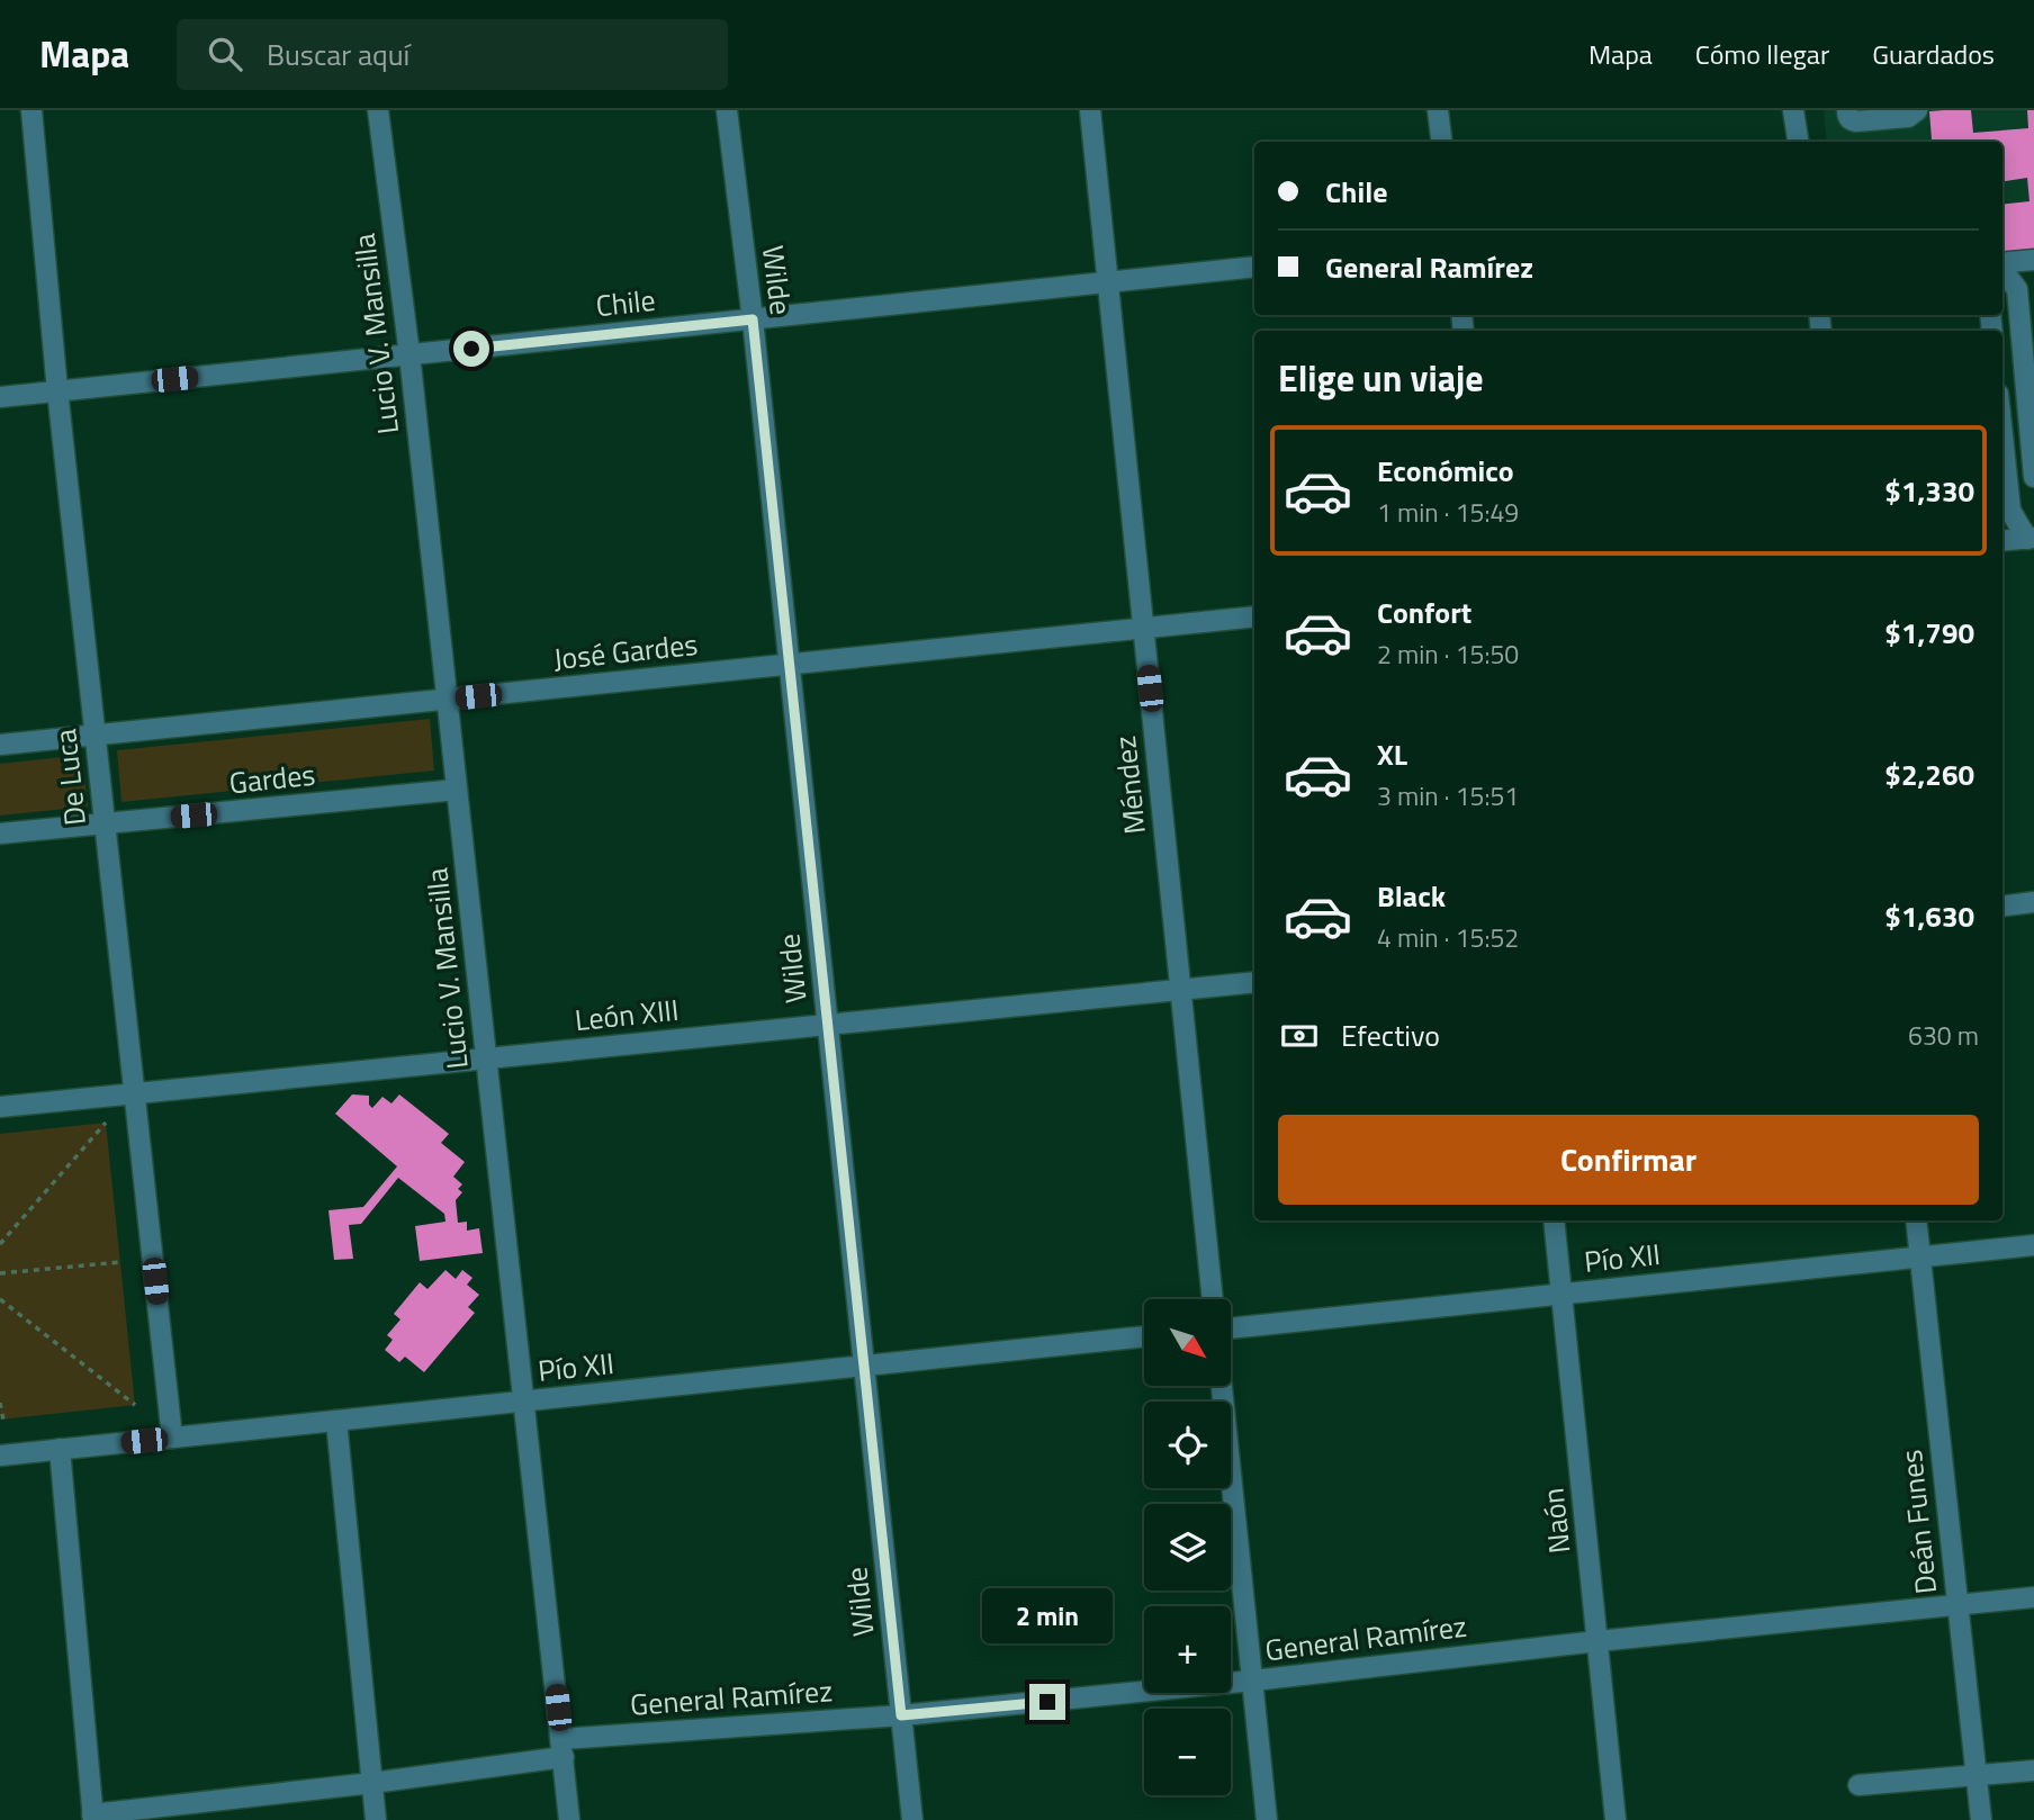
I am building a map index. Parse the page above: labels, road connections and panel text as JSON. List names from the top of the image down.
{
  "streets": {
    "street": [
      "Wilde",
      "Chile",
      "Lucio V. Mansilla",
      "José Gardes",
      "De Luca",
      "Gardes",
      "Méndez",
      "León XIII",
      "Pío XII",
      "Naón",
      "Deán Funes",
      "General Ramírez"
    ]
  },
  "crossings": [
    ["Wilde", "Chile"],
    ["Wilde", "José Gardes"],
    ["Wilde", "León XIII"],
    ["Wilde", "Pío XII"],
    ["Wilde", "General Ramírez"],
    ["Chile", "Lucio V. Mansilla"],
    ["Chile", "De Luca"],
    ["Chile", "Méndez"],
    ["Lucio V. Mansilla", "José Gardes"],
    ["Lucio V. Mansilla", "Gardes"],
    ["Lucio V. Mansilla", "León XIII"],
    ["Lucio V. Mansilla", "Pío XII"],
    ["Lucio V. Mansilla", "General Ramírez"],
    ["José Gardes", "De Luca"],
    ["José Gardes", "Méndez"],
    ["De Luca", "Gardes"],
    ["De Luca", "León XIII"],
    ["De Luca", "Pío XII"],
    ["Méndez", "León XIII"],
    ["Pío XII", "Naón"],
    ["Pío XII", "Deán Funes"],
    ["Naón", "General Ramírez"],
    ["Deán Funes", "General Ramírez"]
  ],
  "north": "bottom right",
  "page": {
    "header": "Mapa",
    "search": "Buscar aquí",
    "nav": ["Mapa", "Cómo llegar", "Guardados"],
    "banner": ["Chile", "General Ramírez"],
    "heading": "Elige un viaje",
    "list": [
      {
        "name": "Económico",
        "note": "1 min · 15:49",
        "value": "$1,330"
      },
      {
        "name": "Confort",
        "note": "2 min · 15:50",
        "value": "$1,790"
      },
      {
        "name": "XL",
        "note": "3 min · 15:51",
        "value": "$2,260"
      },
      {
        "name": "Black",
        "note": "4 min · 15:52",
        "value": "$1,630"
      }
    ],
    "pay": ["Efectivo", "630 m"],
    "buttons": "Confirmar",
    "map_buttons": ["+", "−"],
    "bubble": "2 min"
  }
}
